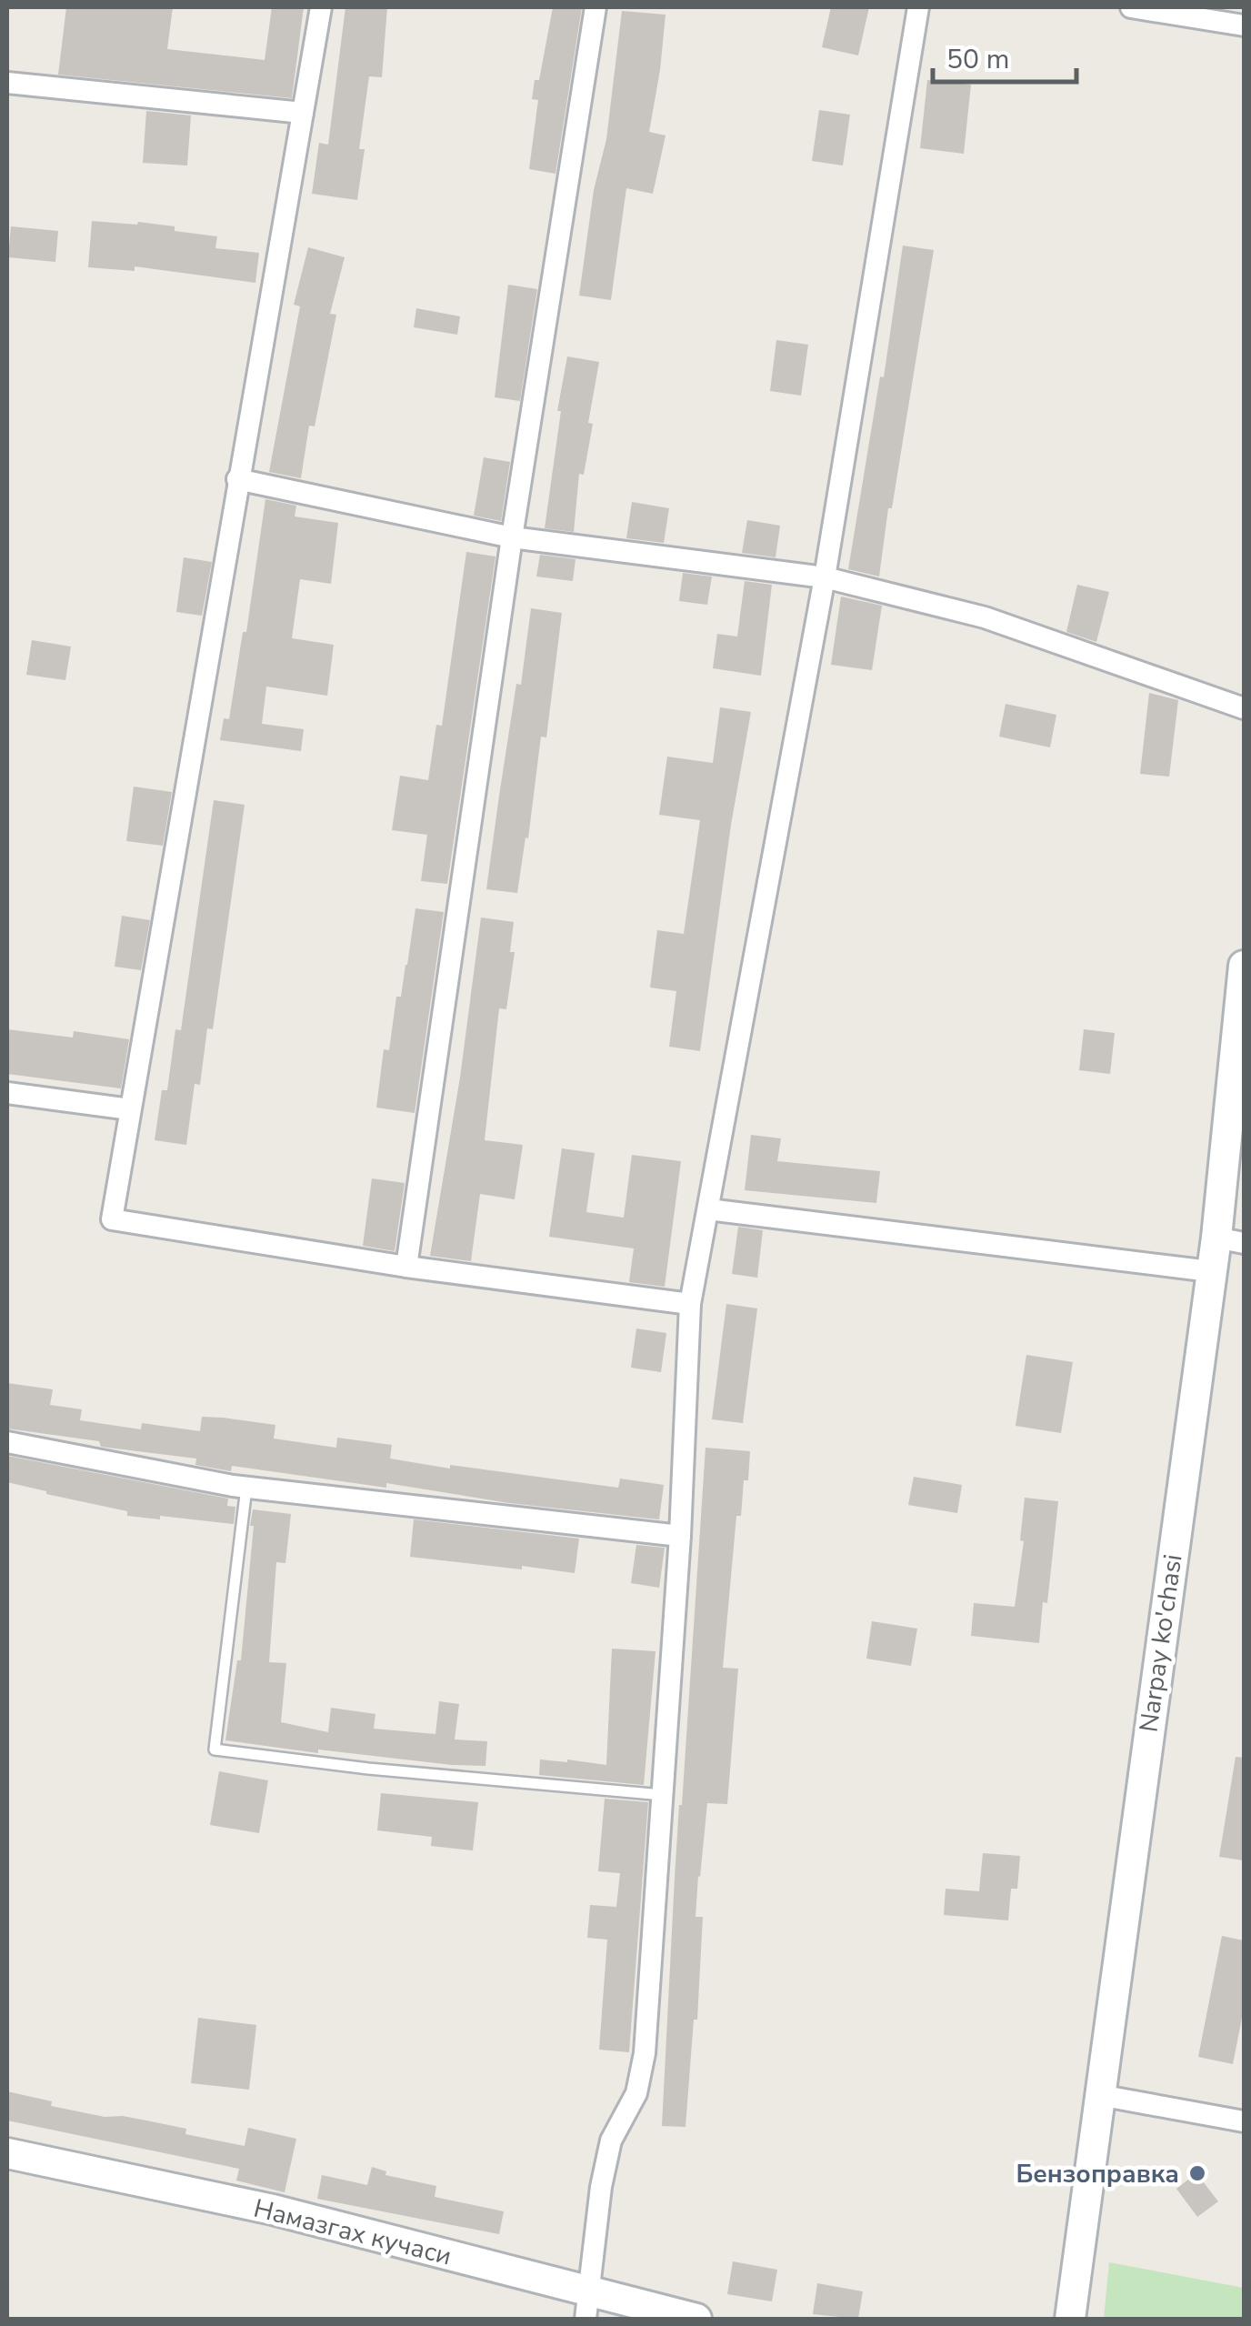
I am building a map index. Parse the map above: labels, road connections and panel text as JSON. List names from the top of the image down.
{
  "streets": {
    "main road": ["Narpay ko'chasi", "Намазгах кучаси"]
  },
  "places": ["Бензоправка"],
  "scale_bar": "50 m"
}
